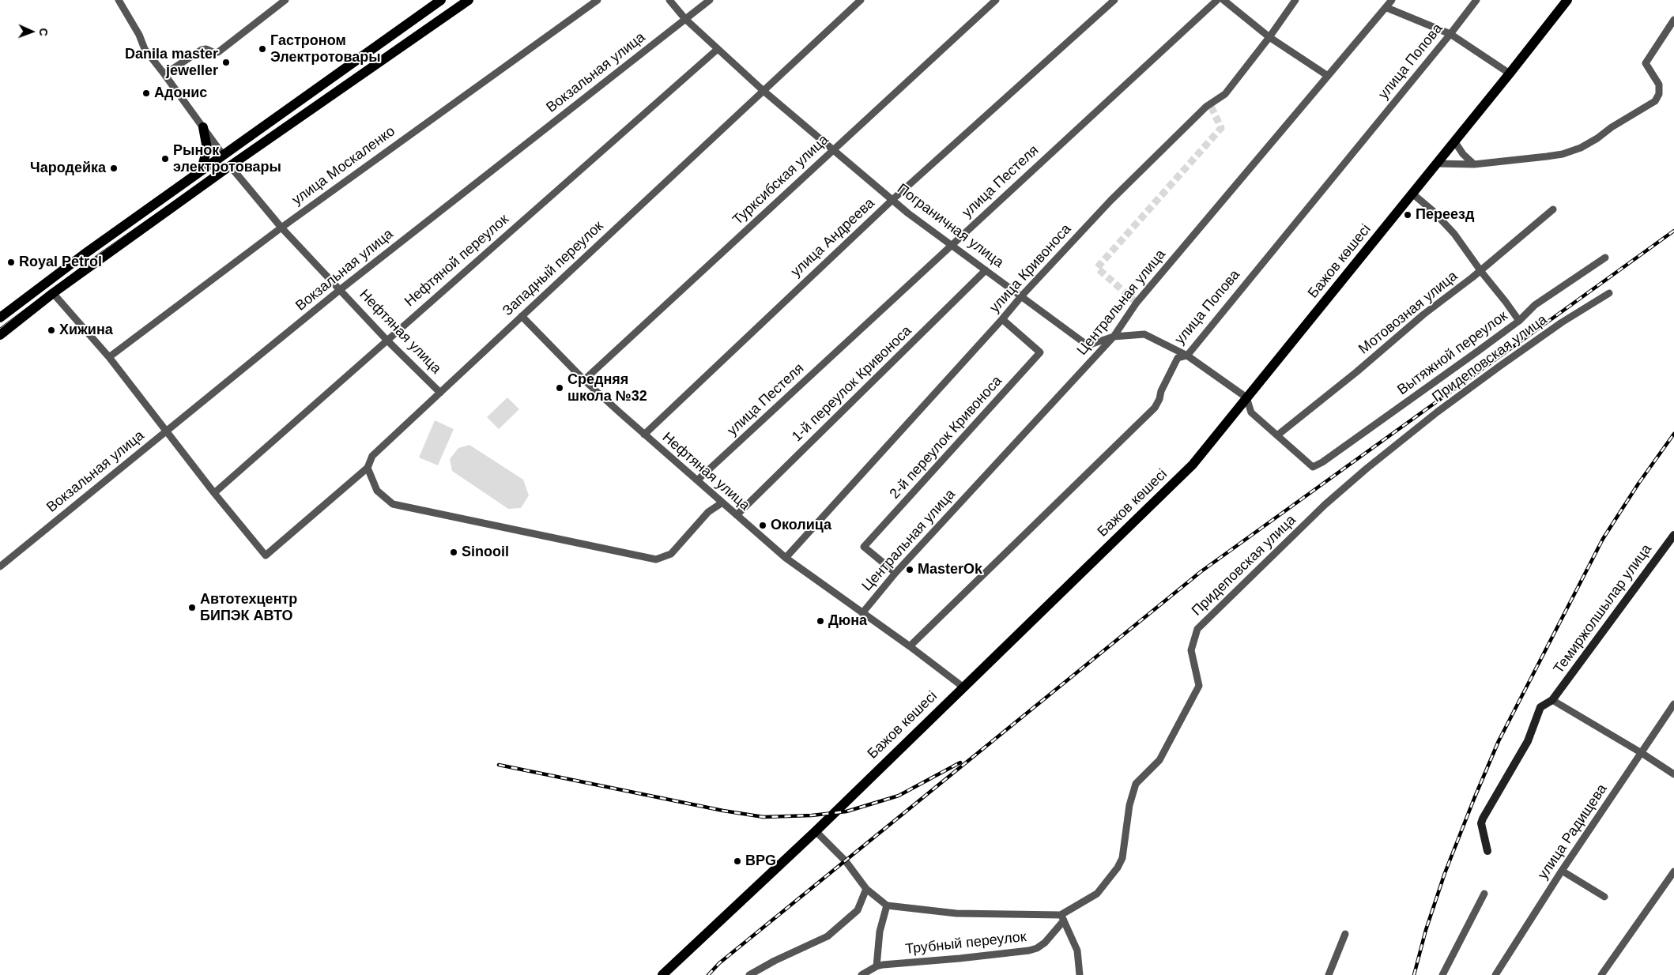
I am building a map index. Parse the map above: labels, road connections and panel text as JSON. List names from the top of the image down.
{
  "streets": {
    "main road": ["Бажов көшесі"],
    "street": [
      "улица Попова",
      "Вокзальная улица",
      "улица Москаленко",
      "Турксибская улица",
      "улица Пестеля",
      "Пограничная улица",
      "улица Андреева",
      "Нефтяной переулок",
      "Западный переулок",
      "улица Кривоноса",
      "Центральная улица",
      "Мотовозная улица",
      "Нефтяная улица",
      "Вытяжной переулок",
      "Придеповская улица",
      "1-й переулок Кривоноса",
      "2-й переулок Кривоноса",
      "Темиржолшылар улица",
      "улица Радищева",
      "Трубный переулок"
    ]
  },
  "crossings": [
    ["улица Попова", "Пограничная улица"],
    ["улица Попова", "Нефтяная улица"],
    ["Вокзальная улица", "Пограничная улица"],
    ["Вокзальная улица", "Нефтяная улица"],
    ["улица Москаленко", "Нефтяная улица"],
    ["Турксибская улица", "Пограничная улица"],
    ["Турксибская улица", "Нефтяная улица"],
    ["улица Пестеля", "Пограничная улица"],
    ["улица Пестеля", "Нефтяная улица"],
    ["Пограничная улица", "улица Андреева"],
    ["Пограничная улица", "Нефтяной переулок"],
    ["Пограничная улица", "Бажов көшесі"],
    ["Пограничная улица", "Западный переулок"],
    ["Пограничная улица", "улица Кривоноса"],
    ["Пограничная улица", "Центральная улица"],
    ["Пограничная улица", "1-й переулок Кривоноса"],
    ["улица Андреева", "Нефтяная улица"],
    ["Нефтяной переулок", "Западный переулок"],
    ["Нефтяной переулок", "Нефтяная улица"],
    ["Бажов көшесі", "Нефтяная улица"],
    ["Западный переулок", "Нефтяная улица"],
    ["улица Кривоноса", "Нефтяная улица"],
    ["улица Кривоноса", "2-й переулок Кривоноса"],
    ["Центральная улица", "Нефтяная улица"],
    ["Центральная улица", "2-й переулок Кривоноса"],
    ["Мотовозная улица", "Вытяжной переулок"],
    ["Нефтяная улица", "1-й переулок Кривоноса"],
    ["Придеповская улица", "Трубный переулок"]
  ],
  "places": [
    "Гастроном Электротовары",
    "Danila master jeweller",
    "Адонис",
    "Рынок электротовары",
    "Чародейка",
    "Переезд",
    "Royal Petrol",
    "Хижина",
    "Средняя школа №32",
    "Околица",
    "Sinooil",
    "MasterOk",
    "Автотехцентр БИПЭК АВТО",
    "Дюна",
    "BPG"
  ],
  "north": "right"
}
